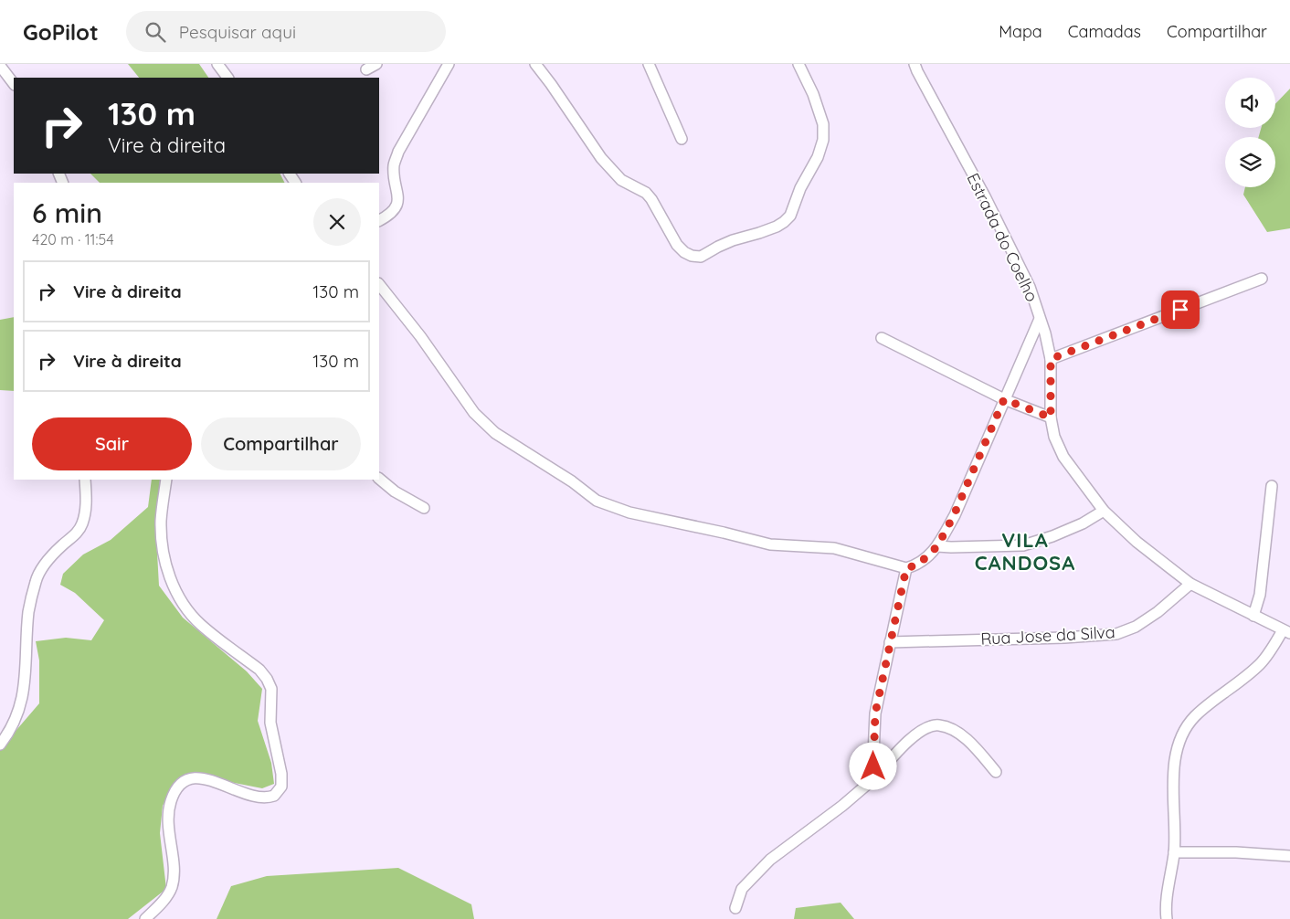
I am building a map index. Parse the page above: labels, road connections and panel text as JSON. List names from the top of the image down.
{
  "streets": {
    "street": ["Estrada do Coelho", "Rua Jose da Silva"]
  },
  "crossings": [
    ["Estrada do Coelho", "Rua Jose da Silva"]
  ],
  "districts": ["VILA CANDOSA"],
  "page": {
    "header": "GoPilot",
    "search": "Pesquisar aqui",
    "nav": ["Mapa", "Camadas", "Compartilhar"],
    "turn": ["130 m", "Vire à direita"],
    "heading": ["6 min", "420 m · 11:54"],
    "list": [
      {
        "name": "Vire à direita",
        "value": "130 m"
      },
      {
        "name": "Vire à direita",
        "value": "130 m"
      }
    ],
    "buttons": ["Sair", "Compartilhar"]
  }
}
